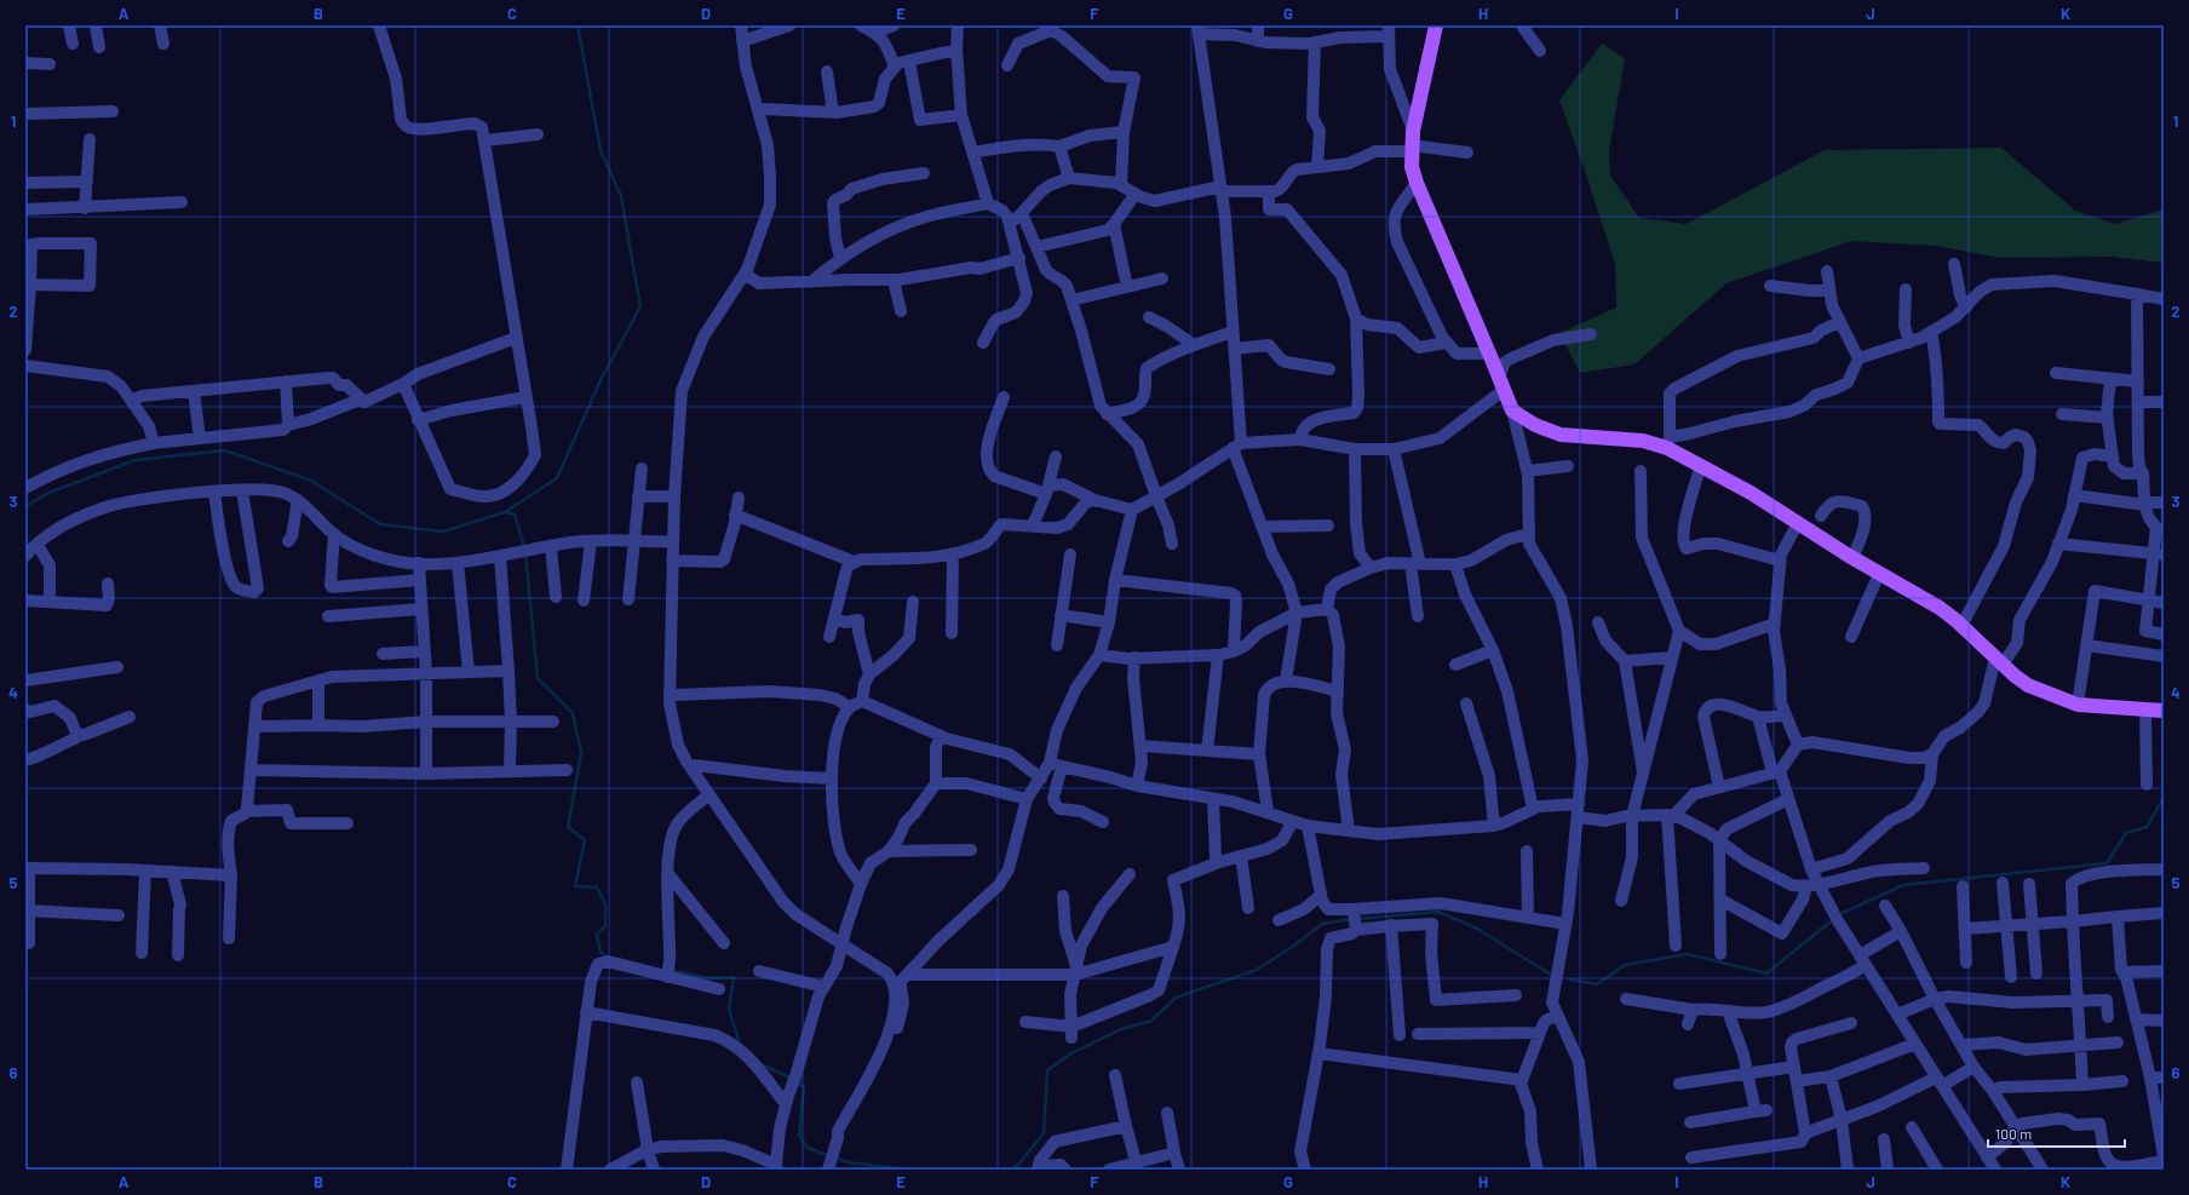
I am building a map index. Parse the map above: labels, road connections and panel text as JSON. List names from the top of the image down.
{
  "scale_bar": "100 m",
  "grid": {
    "columns": [
      "A",
      "B",
      "C",
      "D",
      "E",
      "F",
      "G",
      "H",
      "I",
      "J",
      "K"
    ],
    "rows": [
      "1",
      "2",
      "3",
      "4",
      "5",
      "6"
    ]
  }
}
